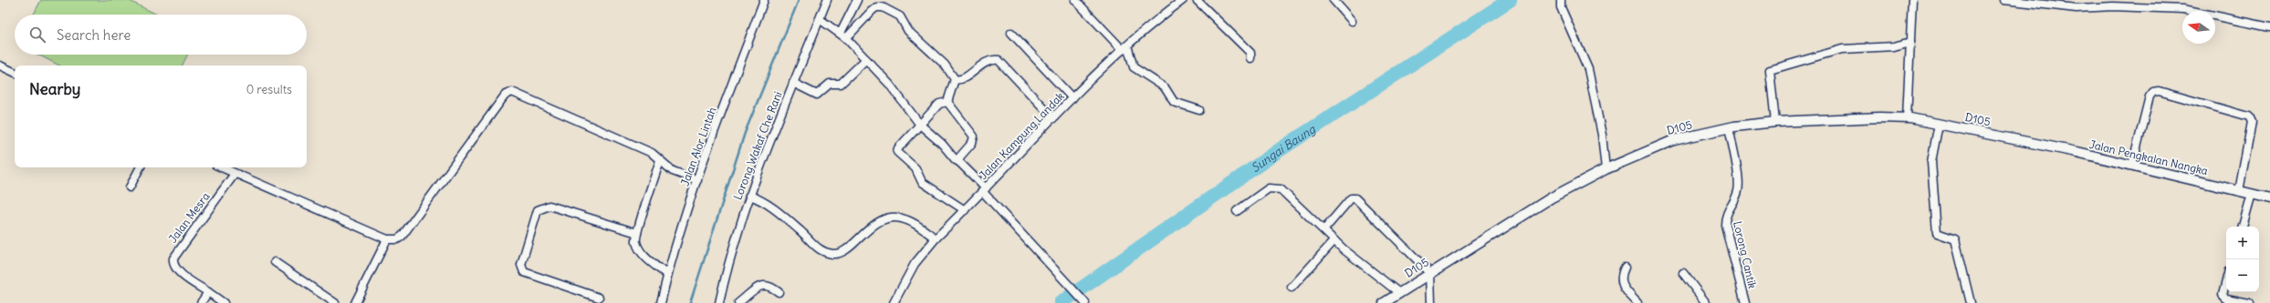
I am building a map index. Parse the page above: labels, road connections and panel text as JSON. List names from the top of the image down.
{
  "streets": {
    "street": [
      "D105",
      "Jalan Kampung Landak",
      "Lorong Wakaf Che Rani",
      "Jalan Alor Lintah",
      "Jalan Pengkalan Nangka",
      "Jalan Mesra",
      "Lorong Cantik"
    ]
  },
  "crossings": [
    ["D105", "Jalan Pengkalan Nangka"],
    ["D105", "Lorong Cantik"]
  ],
  "water": ["Sungai Baung"],
  "north": "left",
  "page": {
    "search": "Search here",
    "heading": ["Nearby", "0 results"],
    "map_buttons": ["+", "−"]
  }
}
